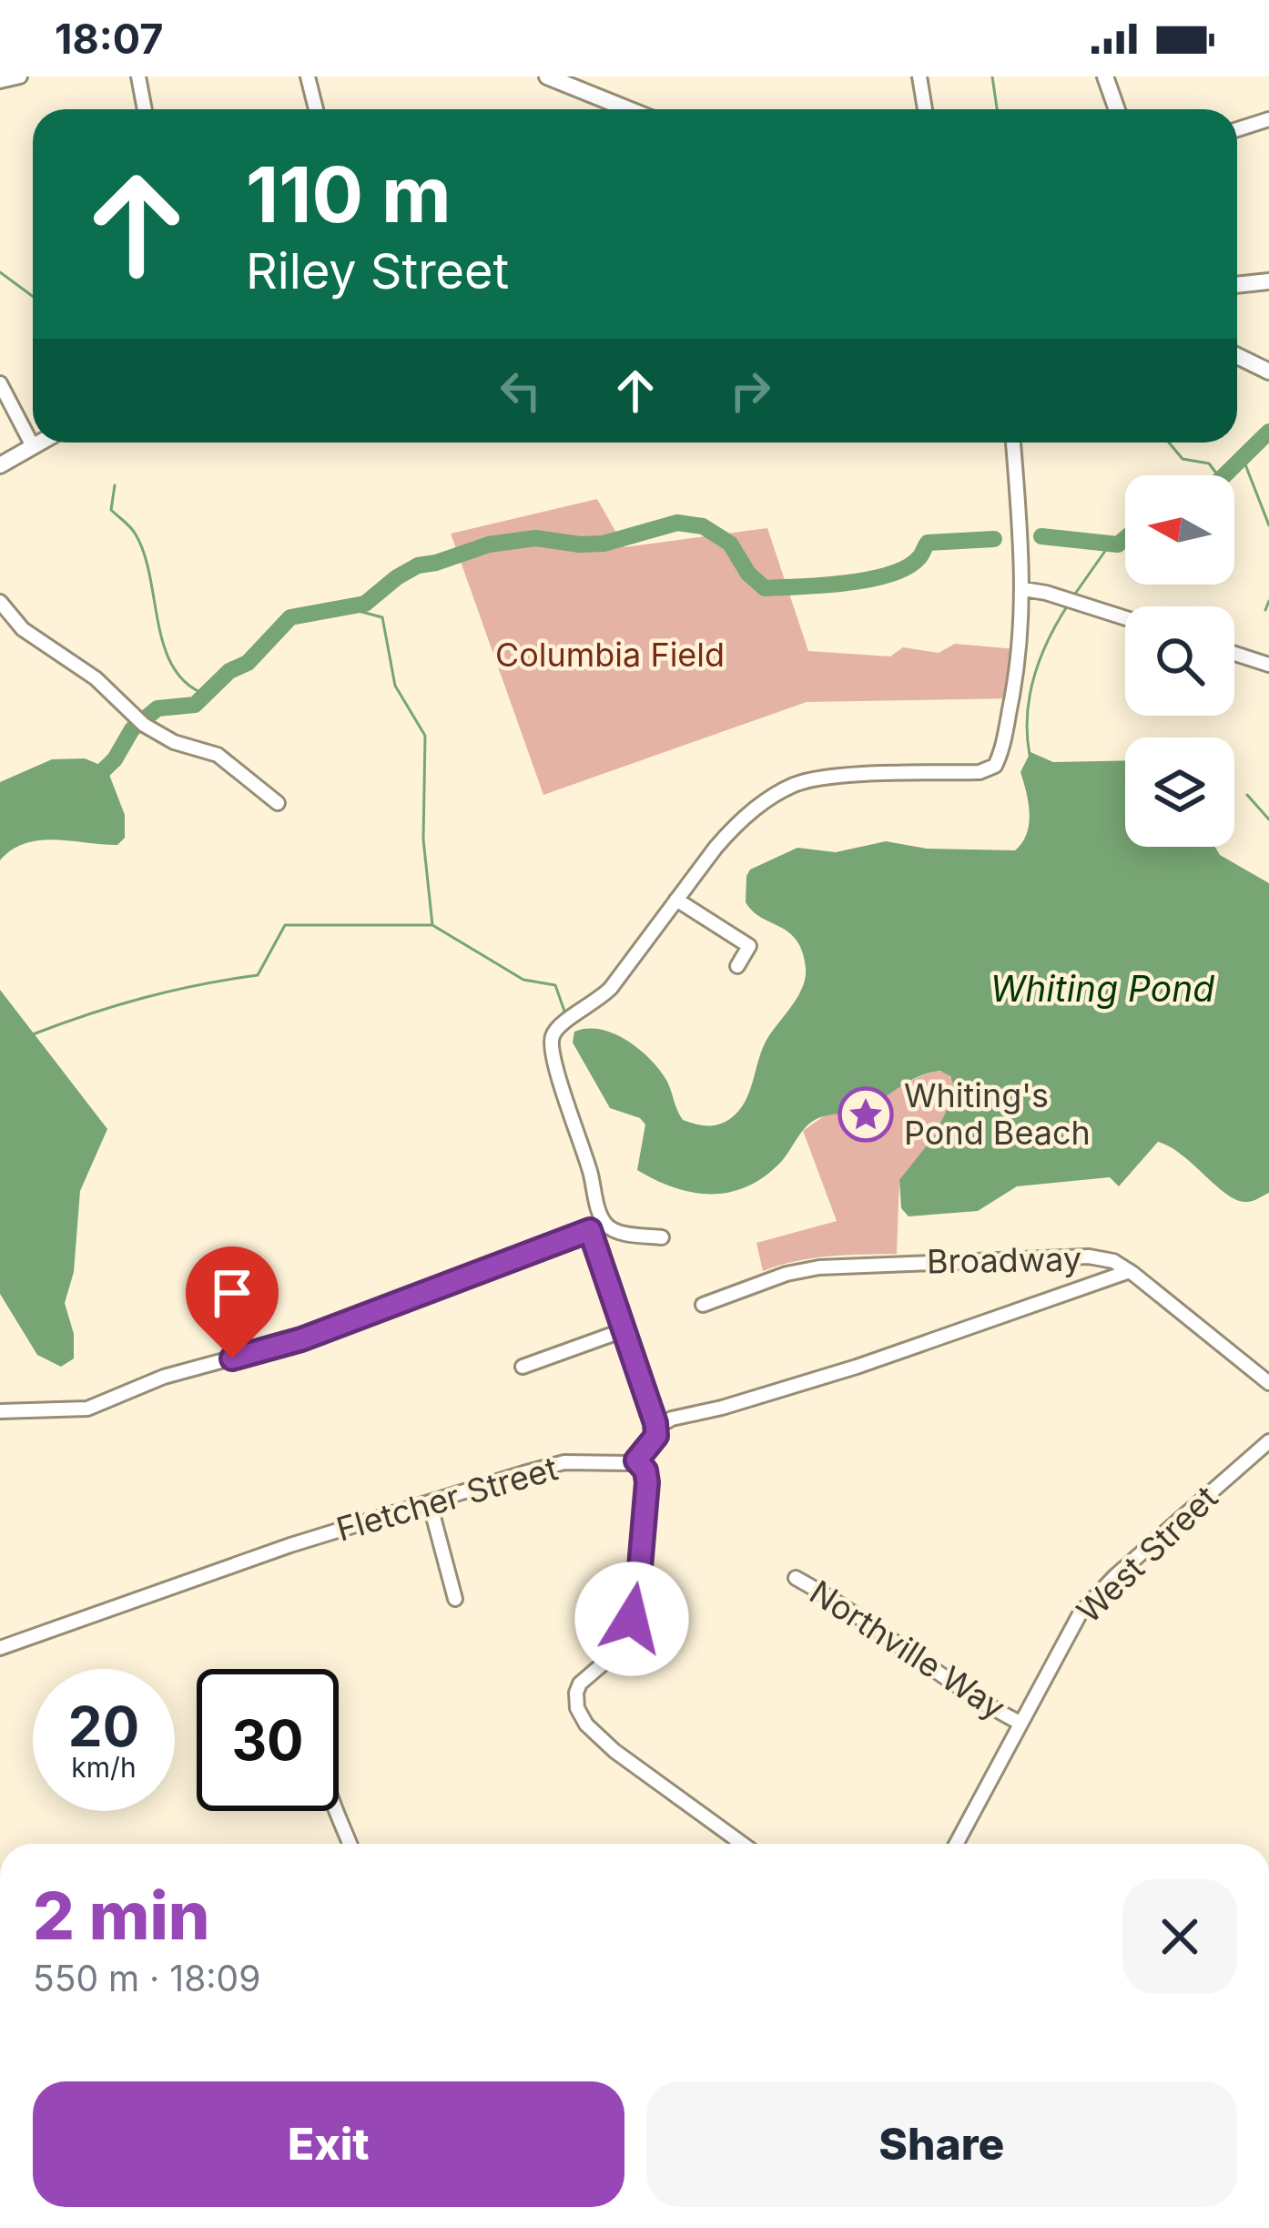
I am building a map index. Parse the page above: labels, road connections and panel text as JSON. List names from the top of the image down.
{
  "streets": {
    "street": [
      "Broadway",
      "Fletcher Street",
      "West Street",
      "Northville Way"
    ]
  },
  "crossings": [
    ["West Street", "Northville Way"]
  ],
  "water": ["Whiting Pond"],
  "parks": ["Columbia Field"],
  "places": {
    "place": ["Whiting's Pond Beach"]
  },
  "north": "left",
  "page": {
    "status": "18:07",
    "turn": ["110 m", "Riley Street"],
    "speed": "20 km/h",
    "limit": "30",
    "heading": ["2 min", "550 m · 18:09"],
    "buttons": ["Exit", "Share"]
  }
}
